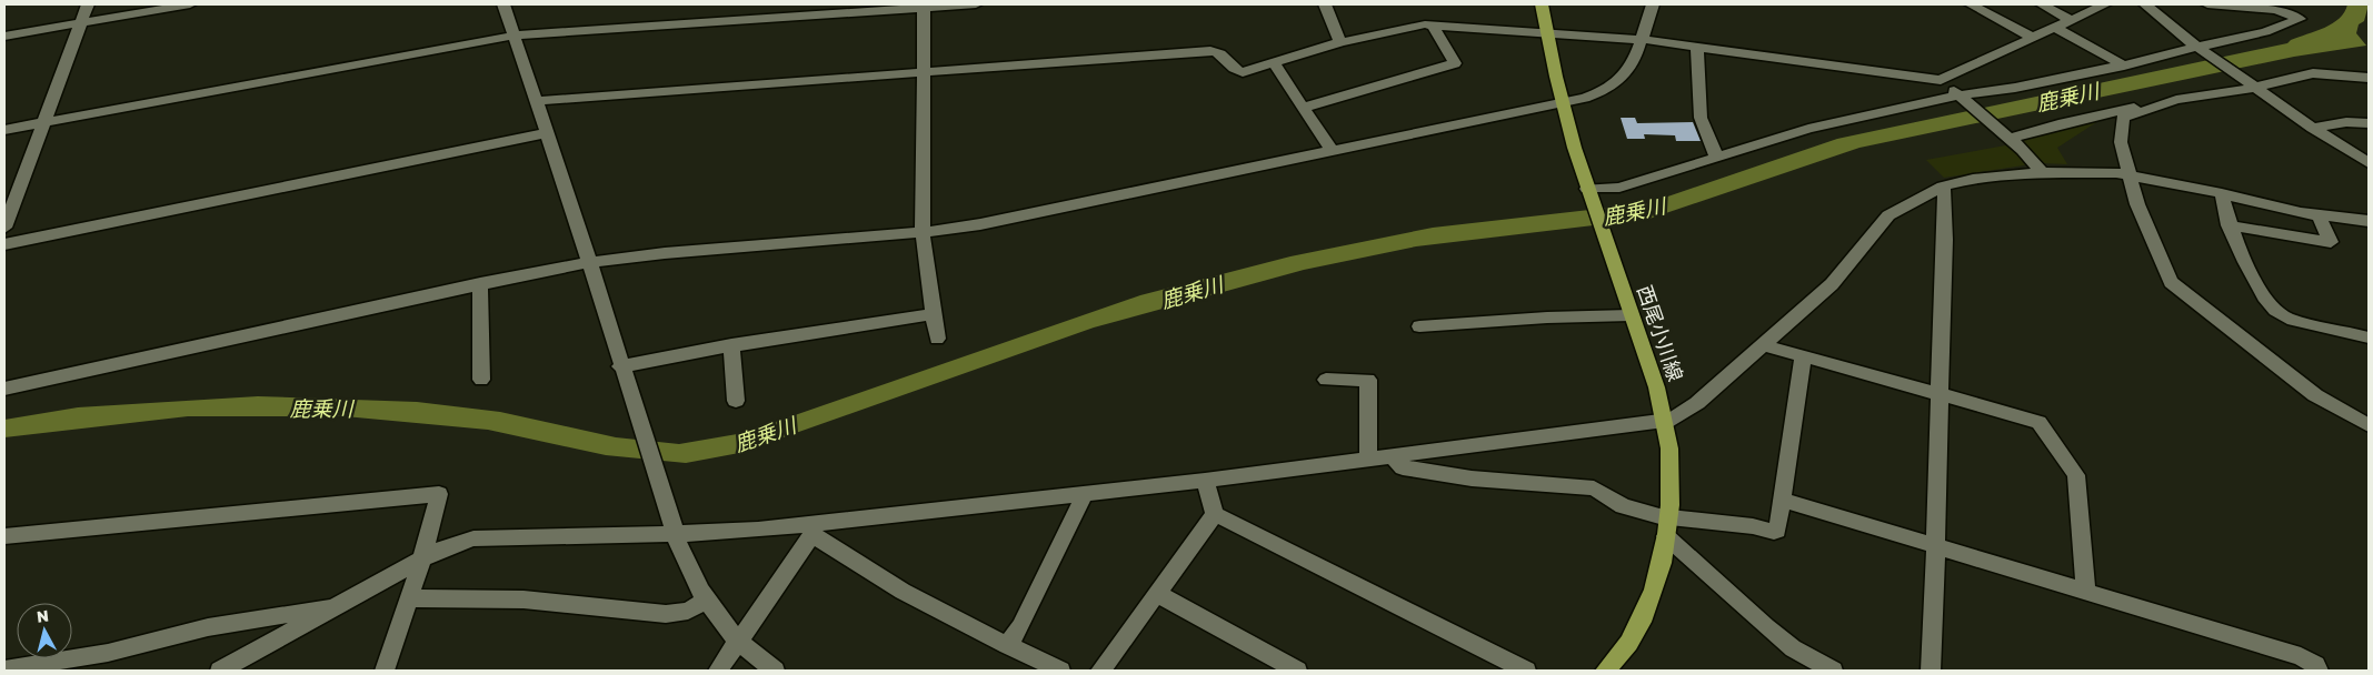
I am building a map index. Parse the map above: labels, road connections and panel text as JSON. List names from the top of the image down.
{
  "streets": {
    "main road": ["西尾小川線"]
  },
  "water": ["鹿乗川"],
  "north": "top"
}
